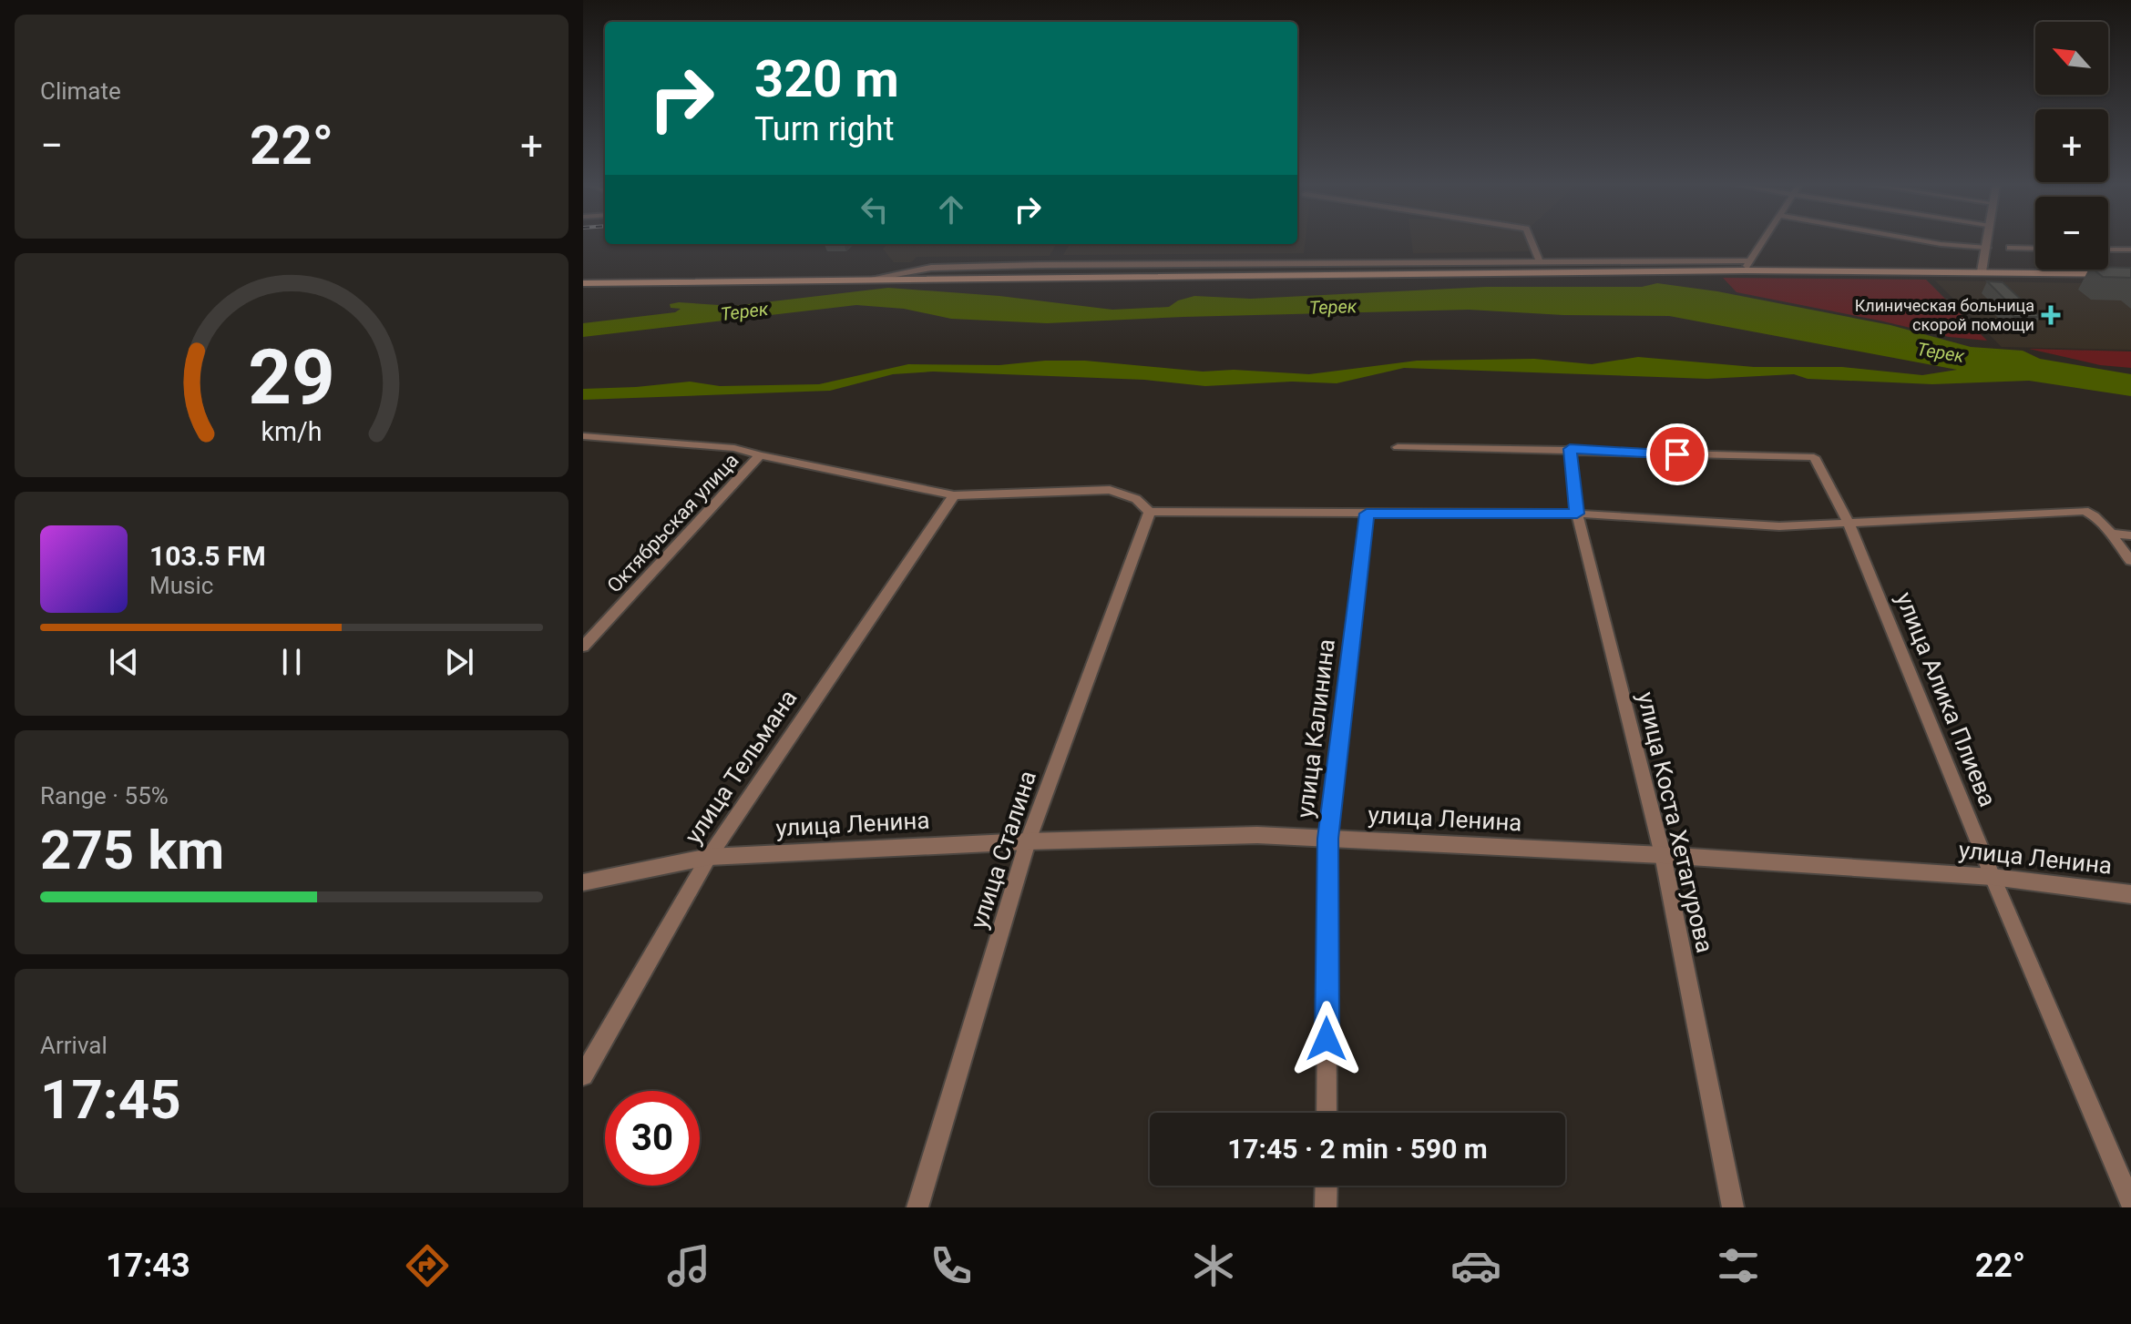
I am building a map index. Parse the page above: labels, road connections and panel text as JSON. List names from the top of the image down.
{
  "streets": {
    "street": [
      "Октябрьская улица",
      "улица Алика Плиева",
      "улица Калинина",
      "улица Тельмана",
      "улица Ленина",
      "улица Коста Хетагурова",
      "улица Сталина"
    ]
  },
  "crossings": [
    ["улица Алика Плиева", "улица Ленина"],
    ["улица Алика Плиева", "улица Коста Хетагурова"],
    ["улица Калинина", "улица Ленина"],
    ["улица Тельмана", "улица Ленина"],
    ["улица Ленина", "улица Коста Хетагурова"],
    ["улица Ленина", "улица Сталина"]
  ],
  "water": ["Терек"],
  "places": {
    "health": ["Клиническая больница скорой помощи"]
  },
  "north": "top left",
  "page": {
    "tile": [
      "Climate",
      ["Range · 55%", "275 km"],
      ["Arrival", "17:45"]
    ],
    "map_buttons": ["+", "−"],
    "turn": ["320 m", "Turn right"],
    "heat": ["−", "22°", "+"],
    "song": ["103.5 FM", "Music"],
    "limit": "30",
    "trip": "17:45 · 2 min · 590 m",
    "tabs": ["17:43", "22°"],
    "gauge": ["29", "km/h"]
  }
}
